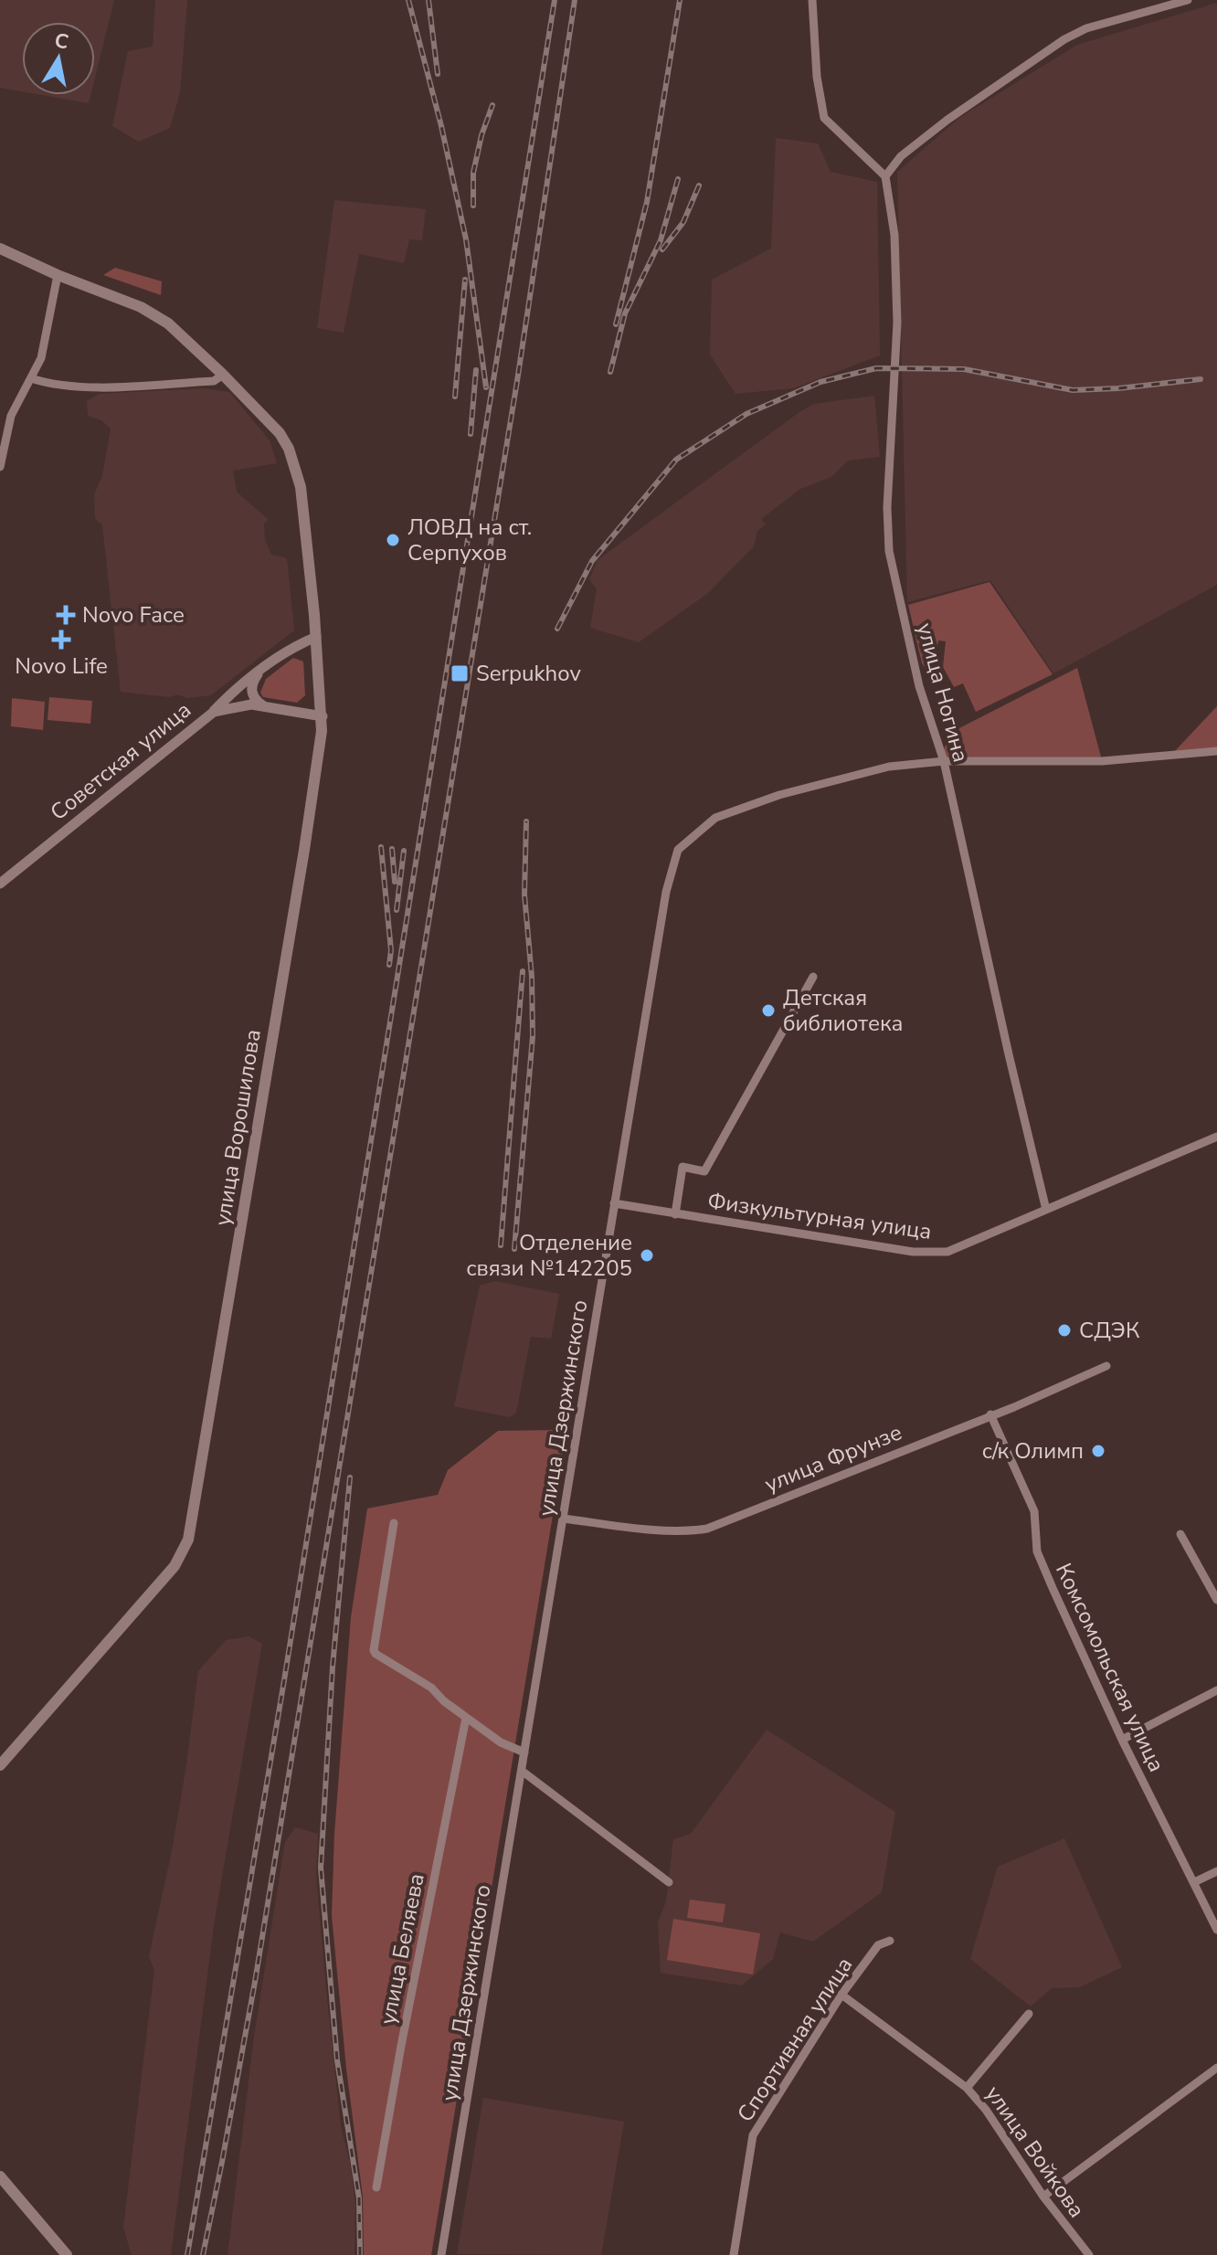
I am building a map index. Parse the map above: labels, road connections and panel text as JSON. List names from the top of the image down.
{
  "streets": {
    "main road": ["улица Ворошилова"],
    "street": [
      "улица Ногина",
      "Советская улица",
      "Физкультурная улица",
      "улица Дзержинского",
      "улица Фрунзе",
      "Комсомольская улица",
      "улица Беляева",
      "Спортивная улица",
      "улица Войкова"
    ]
  },
  "crossings": [
    ["улица Ногина", "Физкультурная улица"],
    ["улица Ногина", "улица Дзержинского"],
    ["Советская улица", "улица Ворошилова"],
    ["Физкультурная улица", "улица Дзержинского"],
    ["улица Дзержинского", "улица Фрунзе"],
    ["улица Фрунзе", "Комсомольская улица"],
    ["Спортивная улица", "улица Войкова"]
  ],
  "places": {
    "other": [
      "ЛОВД на ст. Серпухов",
      "Детская библиотека",
      "Отделение связи №142205",
      "СДЭК",
      "с/к Олимп"
    ],
    "health": ["Novo Face", "Novo Life"],
    "transit": ["Serpukhov"]
  },
  "north": "top"
}
